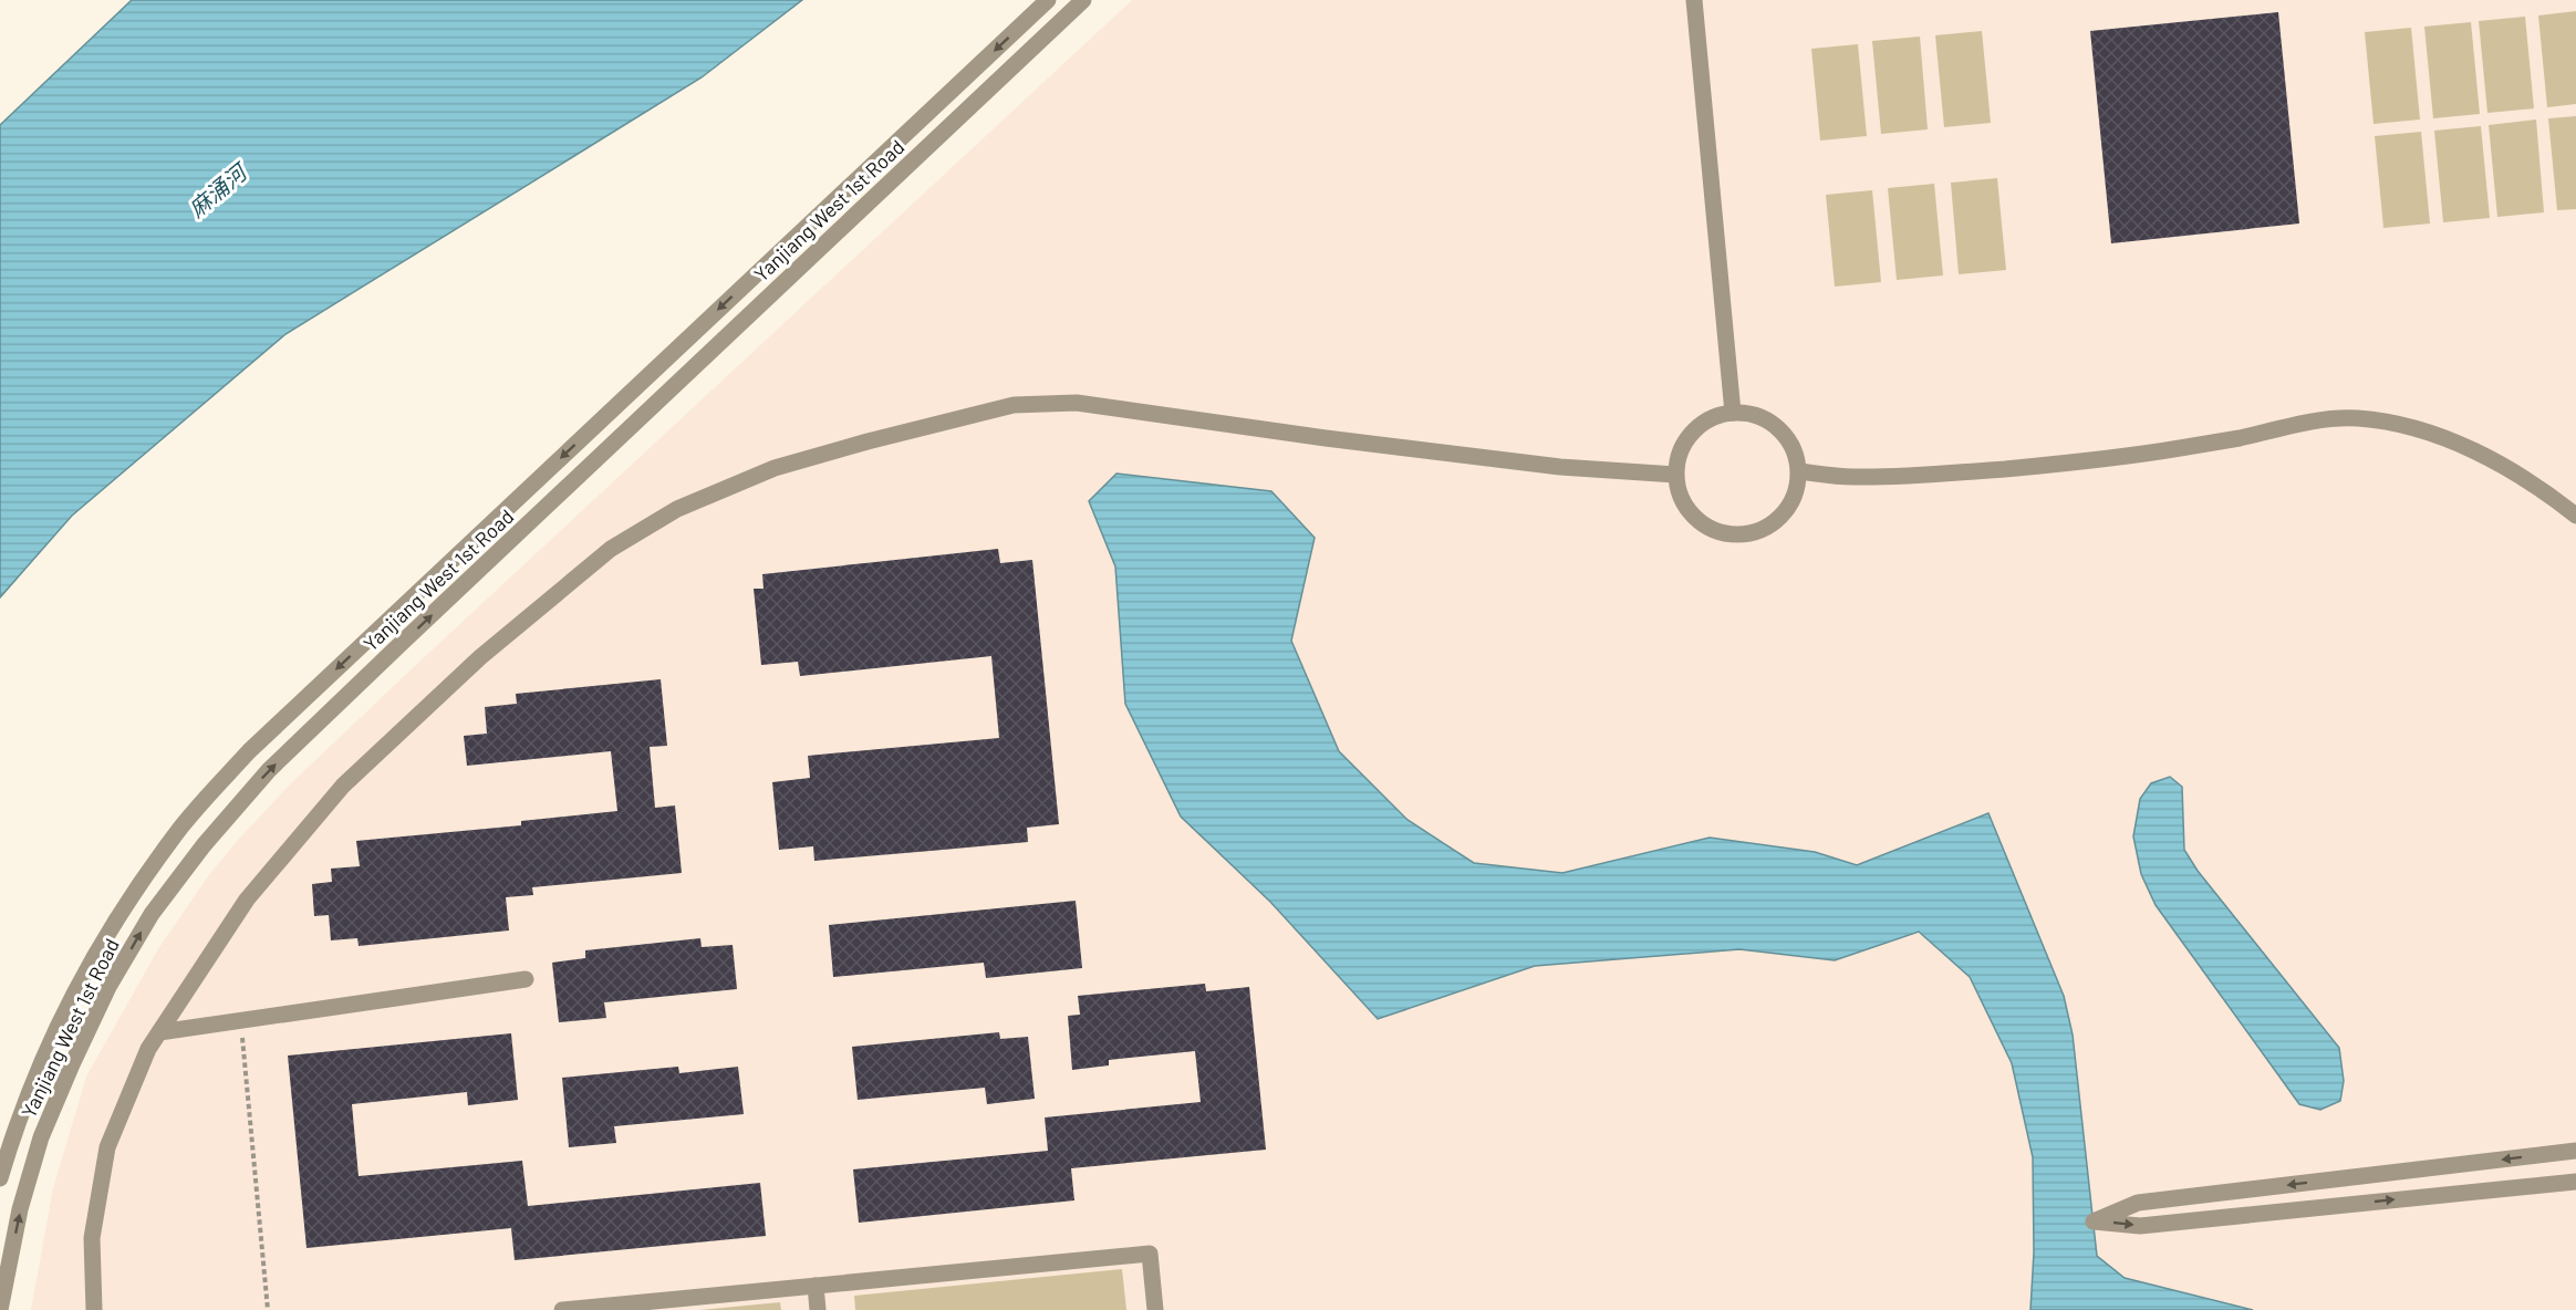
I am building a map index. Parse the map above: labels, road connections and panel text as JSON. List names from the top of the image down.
{
  "streets": {
    "street": ["Yanjiang West 1st Road"]
  },
  "water": ["麻涌河"]
}
